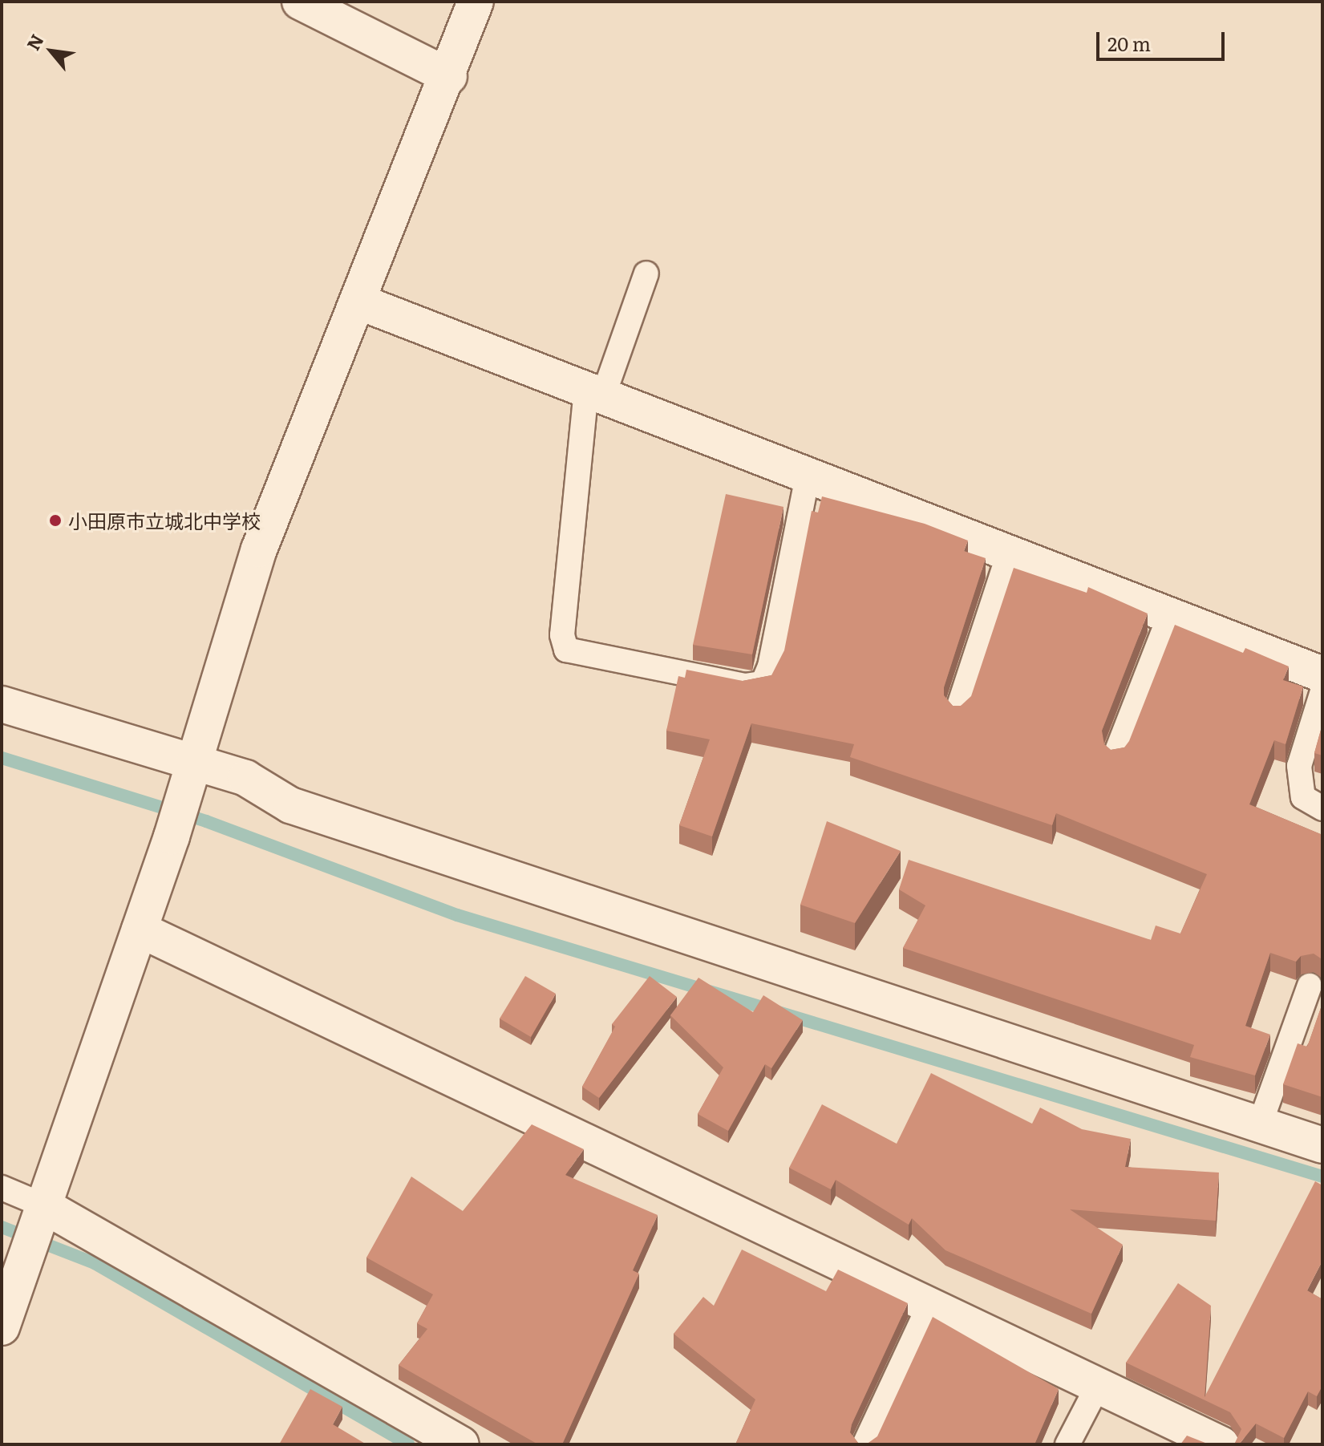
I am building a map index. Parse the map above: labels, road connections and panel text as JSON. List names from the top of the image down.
{
  "places": ["小田原市立城北中学校"],
  "scale_bar": "20 m",
  "north": "top left"
}
